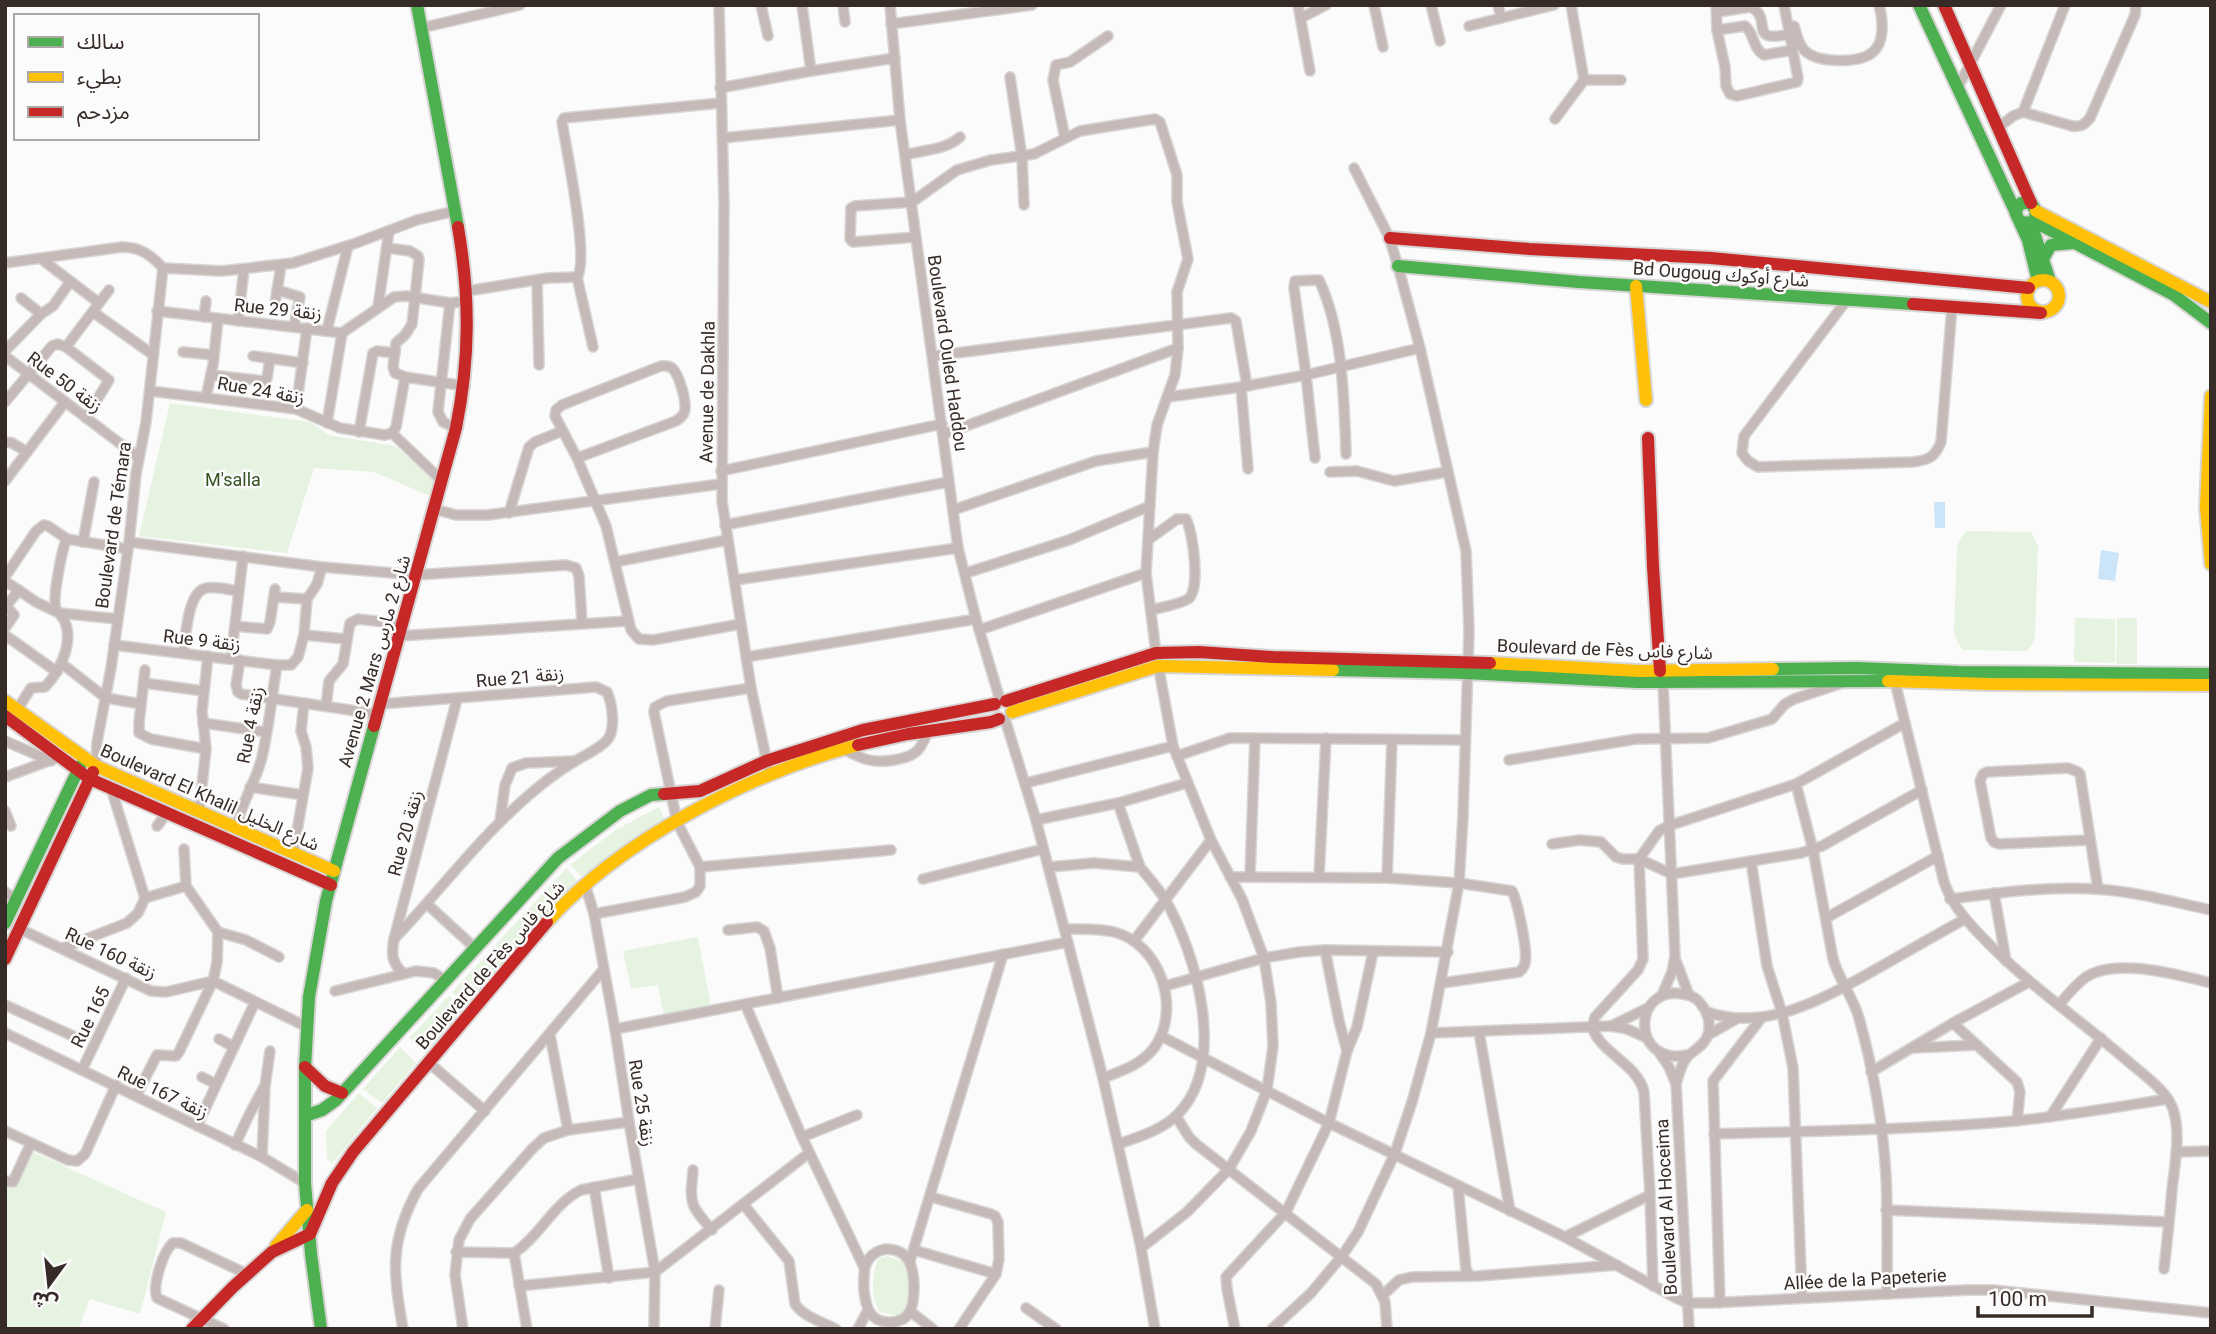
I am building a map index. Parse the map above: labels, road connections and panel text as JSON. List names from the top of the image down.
{
  "streets": {
    "main road": [
      "Bd Ougoug شارع أوكوك",
      "Boulevard de Témara",
      "Boulevard de Fès شارع فاس",
      "Avenue 2 Mars شارع 2 مارس",
      "Boulevard El Khalil شارع الخليل"
    ],
    "street": [
      "Rue 29 زنقة",
      "Boulevard Ouled Haddou",
      "Rue 50 زنقة",
      "Rue 24 زنقة",
      "Avenue de Dakhla",
      "Rue 9 زنقة",
      "Rue 21 زنقة",
      "Rue 4 زنقة",
      "Rue 20 زنقة",
      "Rue 160 زنقة",
      "Rue 165",
      "Rue 167 زنقة",
      "Rue 25 زنقة",
      "Boulevard Al Hoceima",
      "Allée de la Papeterie"
    ]
  },
  "crossings": [
    ["Rue 29 زنقة", "Boulevard de Témara"],
    ["Rue 29 زنقة", "Avenue 2 Mars شارع 2 مارس"],
    ["Boulevard Ouled Haddou", "Boulevard de Fès شارع فاس"],
    ["Rue 50 زنقة", "Boulevard de Témara"],
    ["Rue 24 زنقة", "Boulevard de Témara"],
    ["Avenue de Dakhla", "Boulevard de Fès شارع فاس"],
    ["Boulevard de Témara", "Rue 9 زنقة"],
    ["Boulevard de Témara", "Boulevard El Khalil شارع الخليل"],
    ["Boulevard de Témara", "Rue 160 زنقة"],
    ["Rue 9 زنقة", "Rue 21 زنقة"],
    ["Rue 9 زنقة", "Rue 4 زنقة"],
    ["Boulevard de Fès شارع فاس", "Avenue 2 Mars شارع 2 مارس"],
    ["Boulevard de Fès شارع فاس", "Rue 25 زنقة"],
    ["Avenue 2 Mars شارع 2 مارس", "Rue 21 زنقة"],
    ["Avenue 2 Mars شارع 2 مارس", "Boulevard El Khalil شارع الخليل"],
    ["Avenue 2 Mars شارع 2 مارس", "Rue 167 زنقة"],
    ["Rue 21 زنقة", "Rue 4 زنقة"],
    ["Rue 21 زنقة", "Rue 20 زنقة"],
    ["Rue 4 زنقة", "Boulevard El Khalil شارع الخليل"],
    ["Rue 160 زنقة", "Rue 165"],
    ["Rue 165", "Rue 167 زنقة"],
    ["Boulevard Al Hoceima", "Allée de la Papeterie"]
  ],
  "parks": ["M'salla"],
  "legend": ["سالك", "بطيء", "مزدحم"],
  "scale_bar": "100 m",
  "north": "bottom"
}
